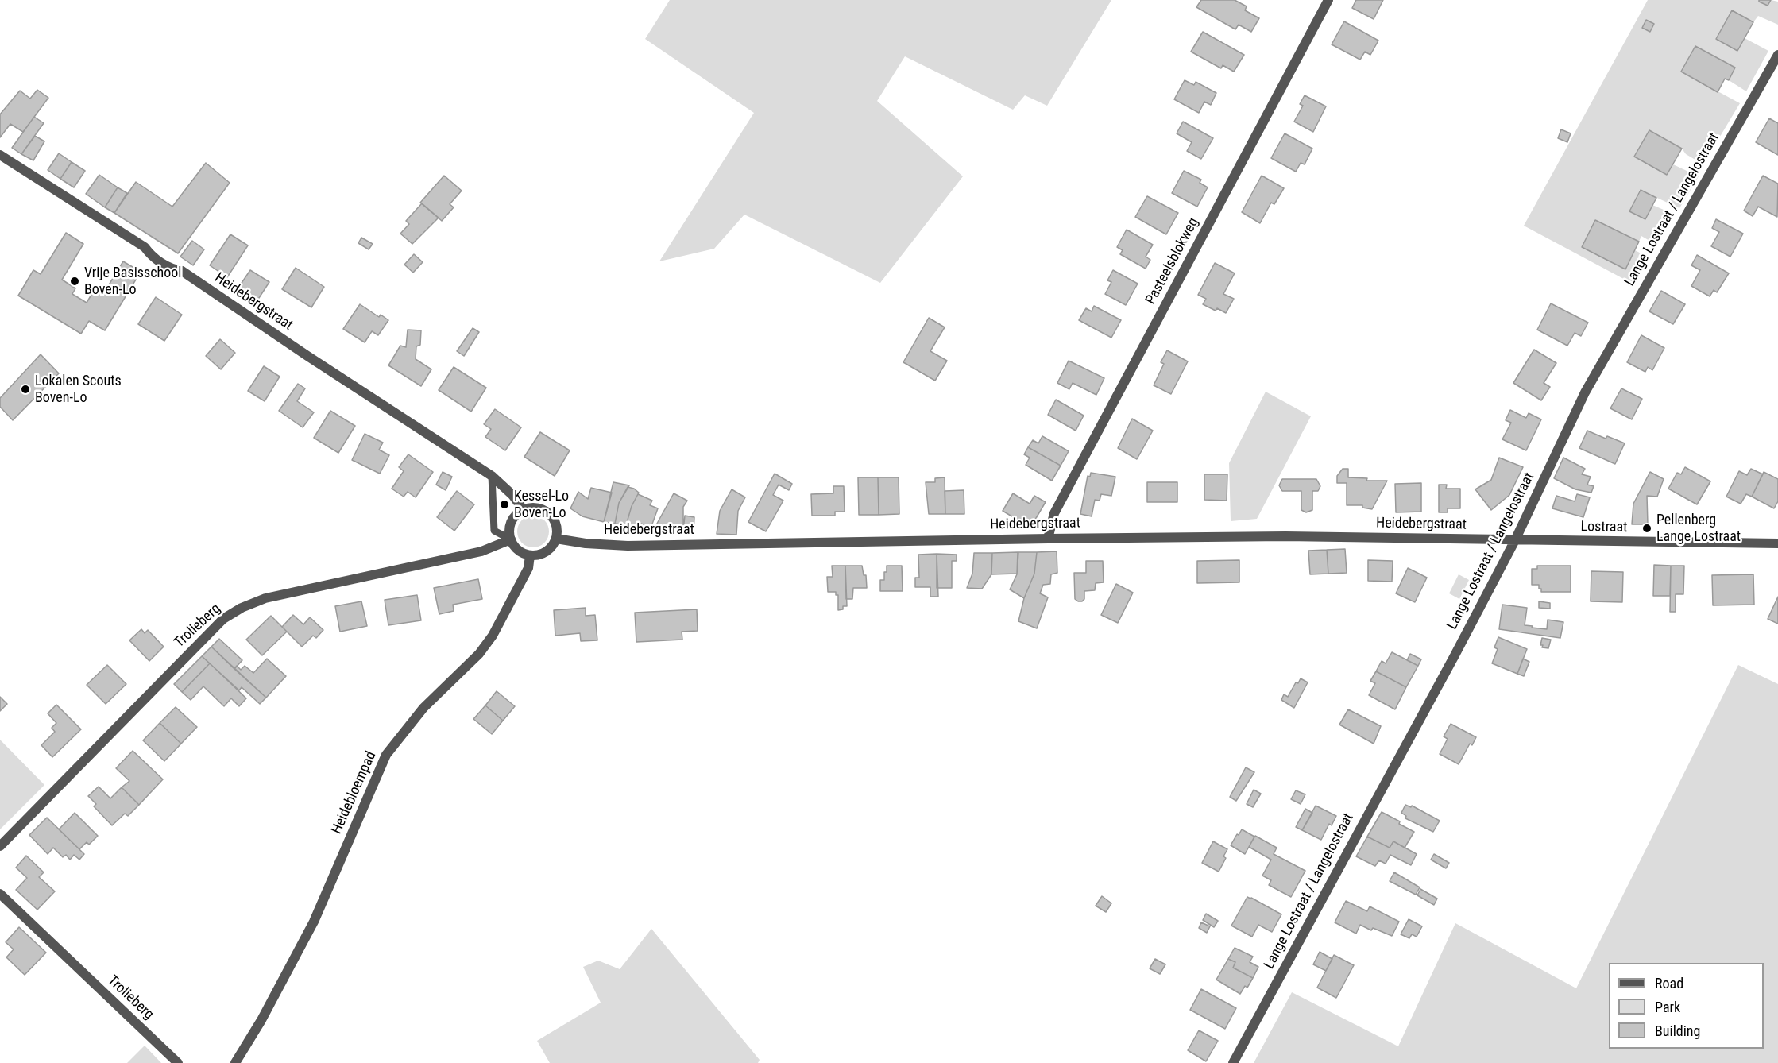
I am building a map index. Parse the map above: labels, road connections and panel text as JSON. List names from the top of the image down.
{
  "streets": {
    "street": [
      "Lange Lostraat / Langelostraat",
      "Pasteelsblokweg",
      "Heidebergstraat",
      "Lostraat",
      "Trolieberg",
      "Heidebloempad"
    ]
  },
  "crossings": [
    ["Lange Lostraat / Langelostraat", "Heidebergstraat"],
    ["Lange Lostraat / Langelostraat", "Lostraat"],
    ["Pasteelsblokweg", "Heidebergstraat"],
    ["Heidebergstraat", "Lostraat"],
    ["Heidebergstraat", "Trolieberg"],
    ["Heidebergstraat", "Heidebloempad"],
    ["Trolieberg", "Heidebloempad"]
  ],
  "places": [
    "Vrije Basisschool Boven-Lo",
    "Lokalen Scouts Boven-Lo",
    "Kessel-Lo Boven-Lo",
    "Pellenberg Lange Lostraat"
  ],
  "legend": ["Road", "Park", "Building"]
}
